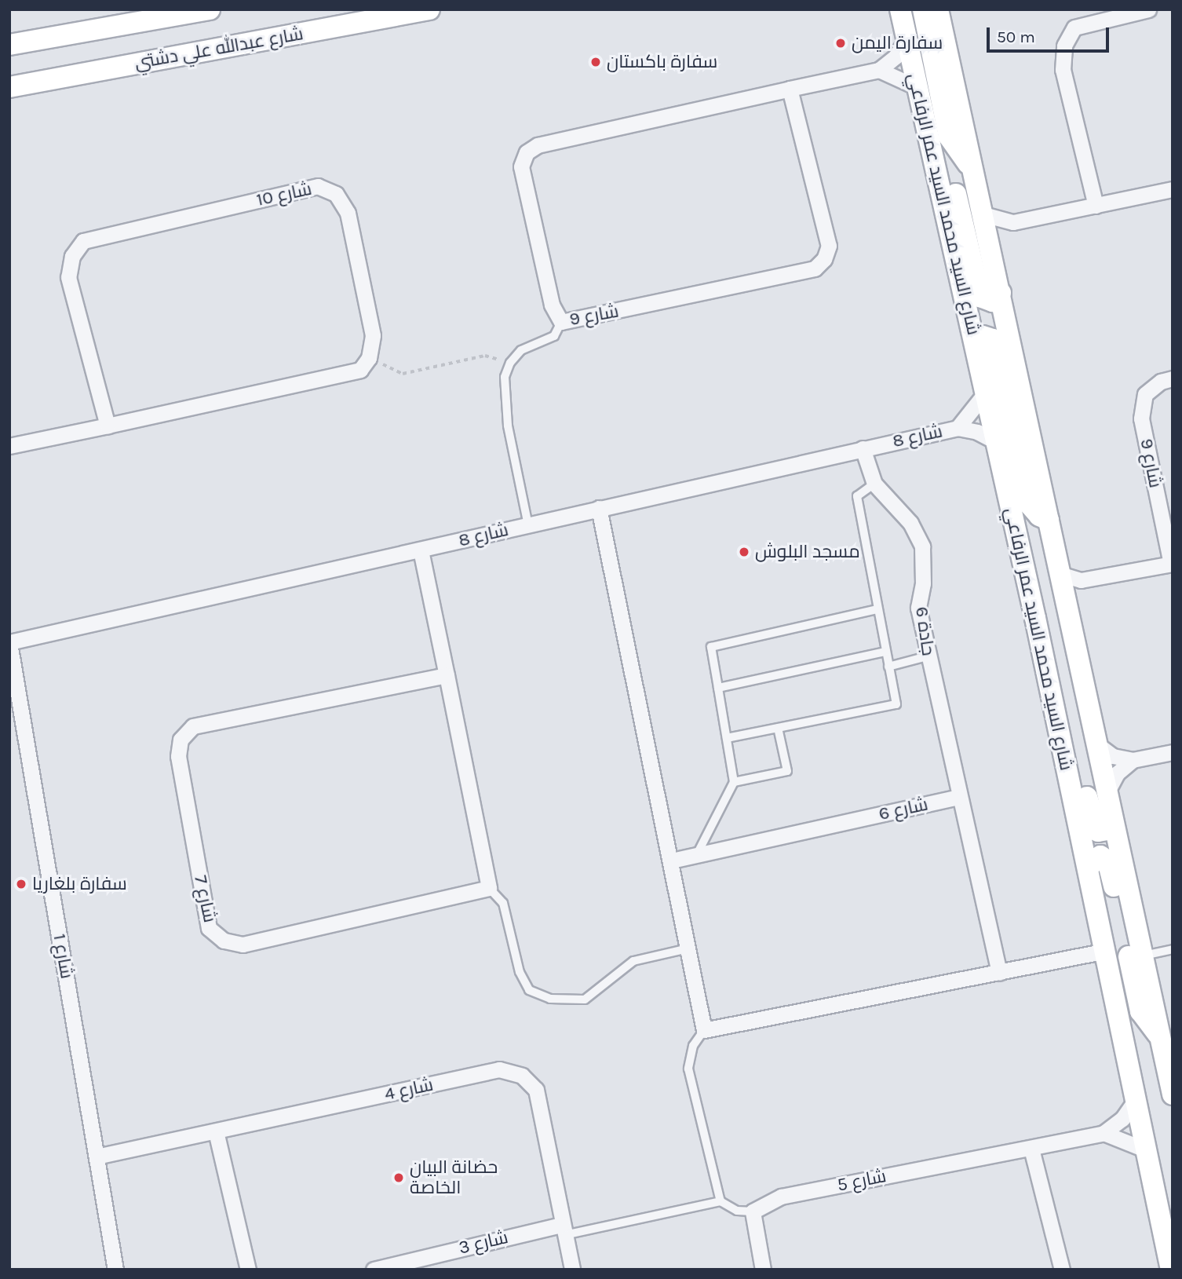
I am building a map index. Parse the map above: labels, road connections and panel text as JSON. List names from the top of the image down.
{
  "streets": {
    "street": [
      "شارع عبدالله علي دشتي",
      "شارع 10",
      "شارع السيد محمد السيد عمر الرفاعي",
      "شارع 9",
      "شارع 8",
      "جادة 6",
      "شارع 6",
      "شارع 7",
      "شارع 1",
      "شارع 4",
      "شارع 5",
      "شارع 3"
    ]
  },
  "crossings": [
    ["شارع السيد محمد السيد عمر الرفاعي", "شارع 9"],
    ["شارع السيد محمد السيد عمر الرفاعي", "شارع 8"],
    ["شارع السيد محمد السيد عمر الرفاعي", "شارع 5"],
    ["شارع 8", "جادة 6"],
    ["شارع 8", "شارع 1"],
    ["جادة 6", "شارع 6"],
    ["شارع 1", "شارع 4"],
    ["شارع 4", "شارع 3"]
  ],
  "places": [
    "سفارة اليمن",
    "سفارة باكستان",
    "مسجد البلوش",
    "سفارة بلغاريا",
    "حضانة البيان الخاصة"
  ],
  "scale_bar": "50 m"
}
